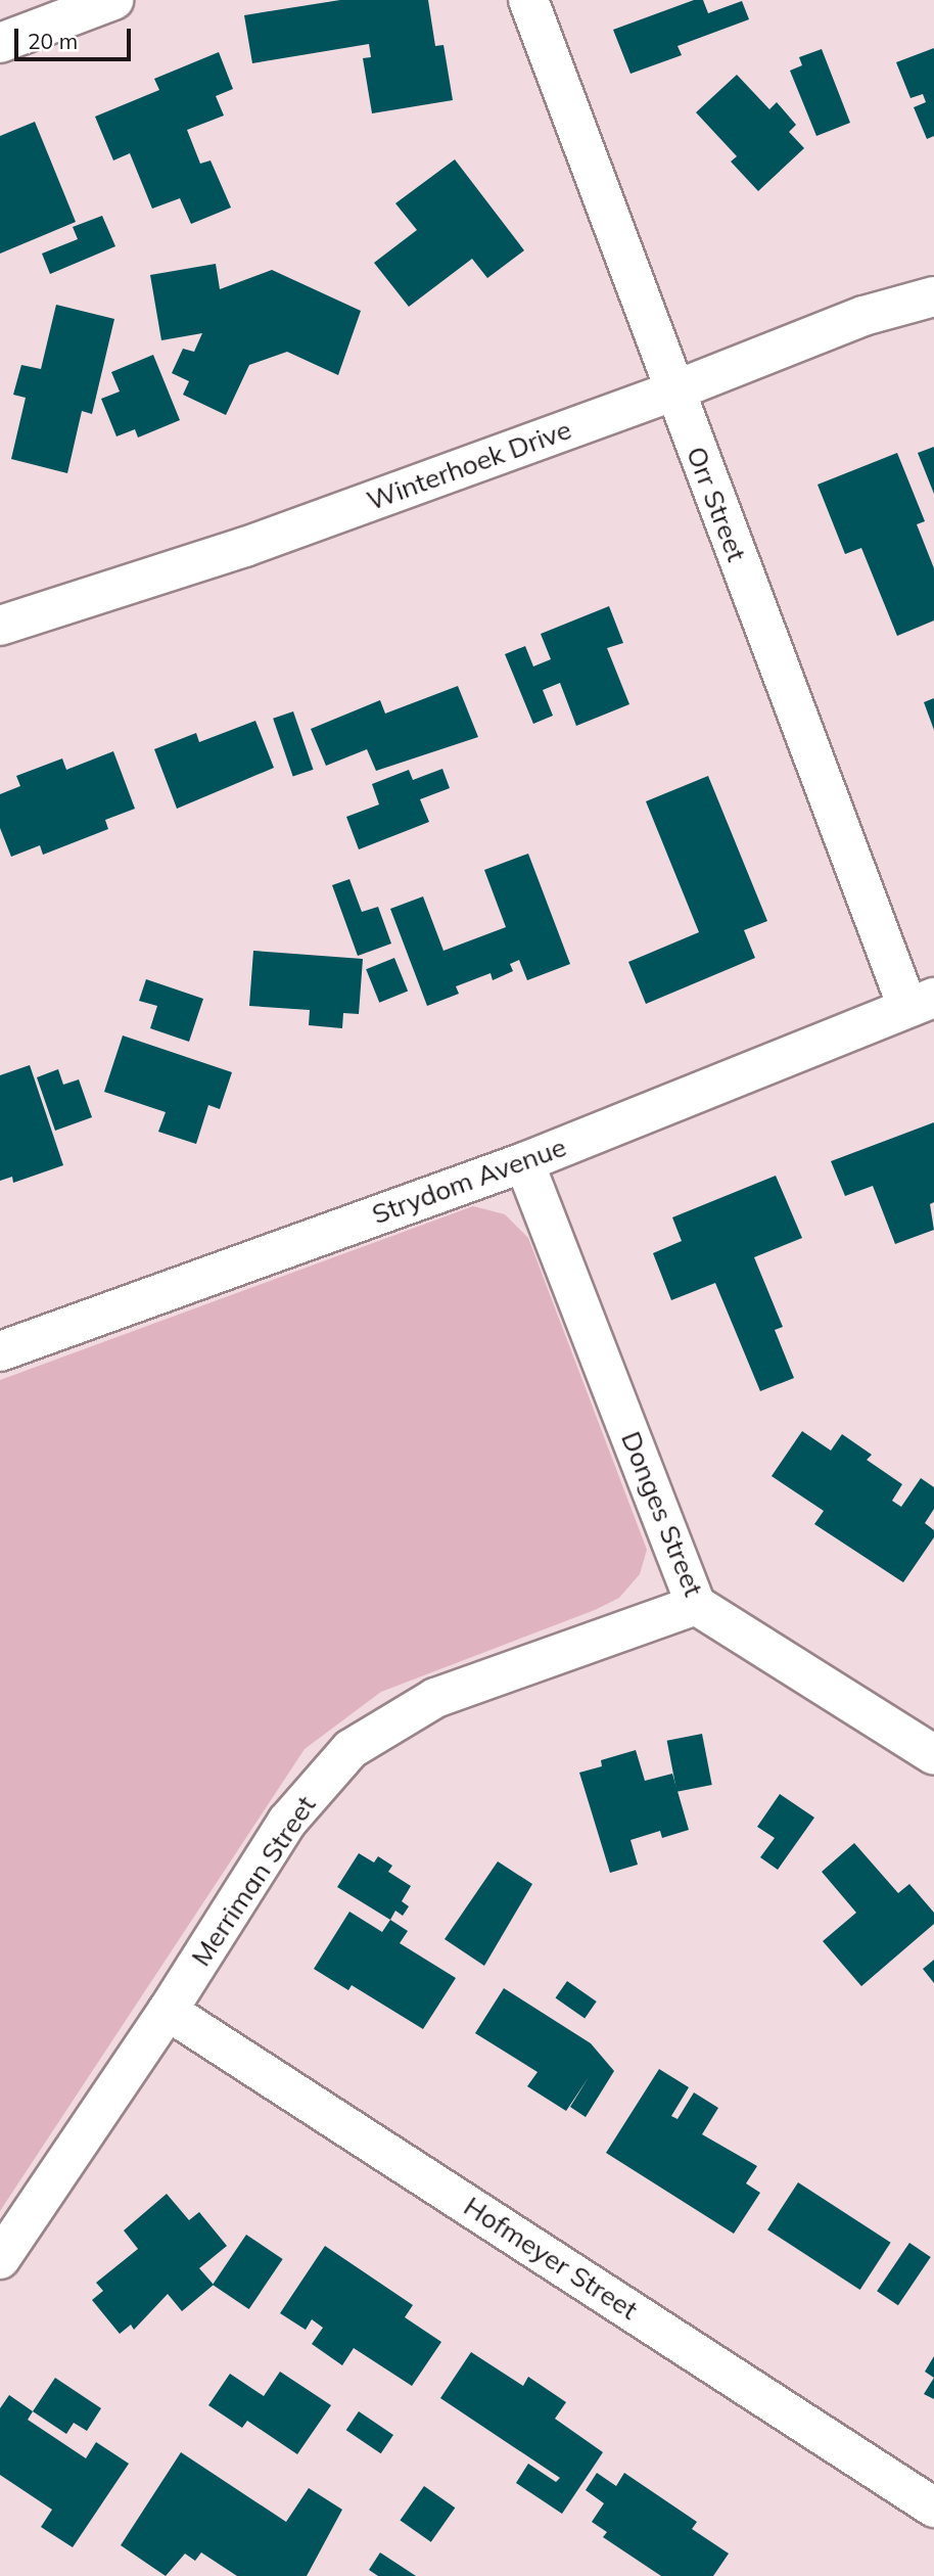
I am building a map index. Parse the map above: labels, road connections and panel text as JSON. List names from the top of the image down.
{
  "streets": {
    "street": [
      "Winterhoek Drive",
      "Orr Street",
      "Strydom Avenue",
      "Donges Street",
      "Merriman Street",
      "Hofmeyer Street"
    ]
  },
  "crossings": [
    ["Winterhoek Drive", "Orr Street"],
    ["Orr Street", "Strydom Avenue"],
    ["Strydom Avenue", "Donges Street"],
    ["Donges Street", "Merriman Street"],
    ["Merriman Street", "Hofmeyer Street"]
  ],
  "scale_bar": "20 m"
}
